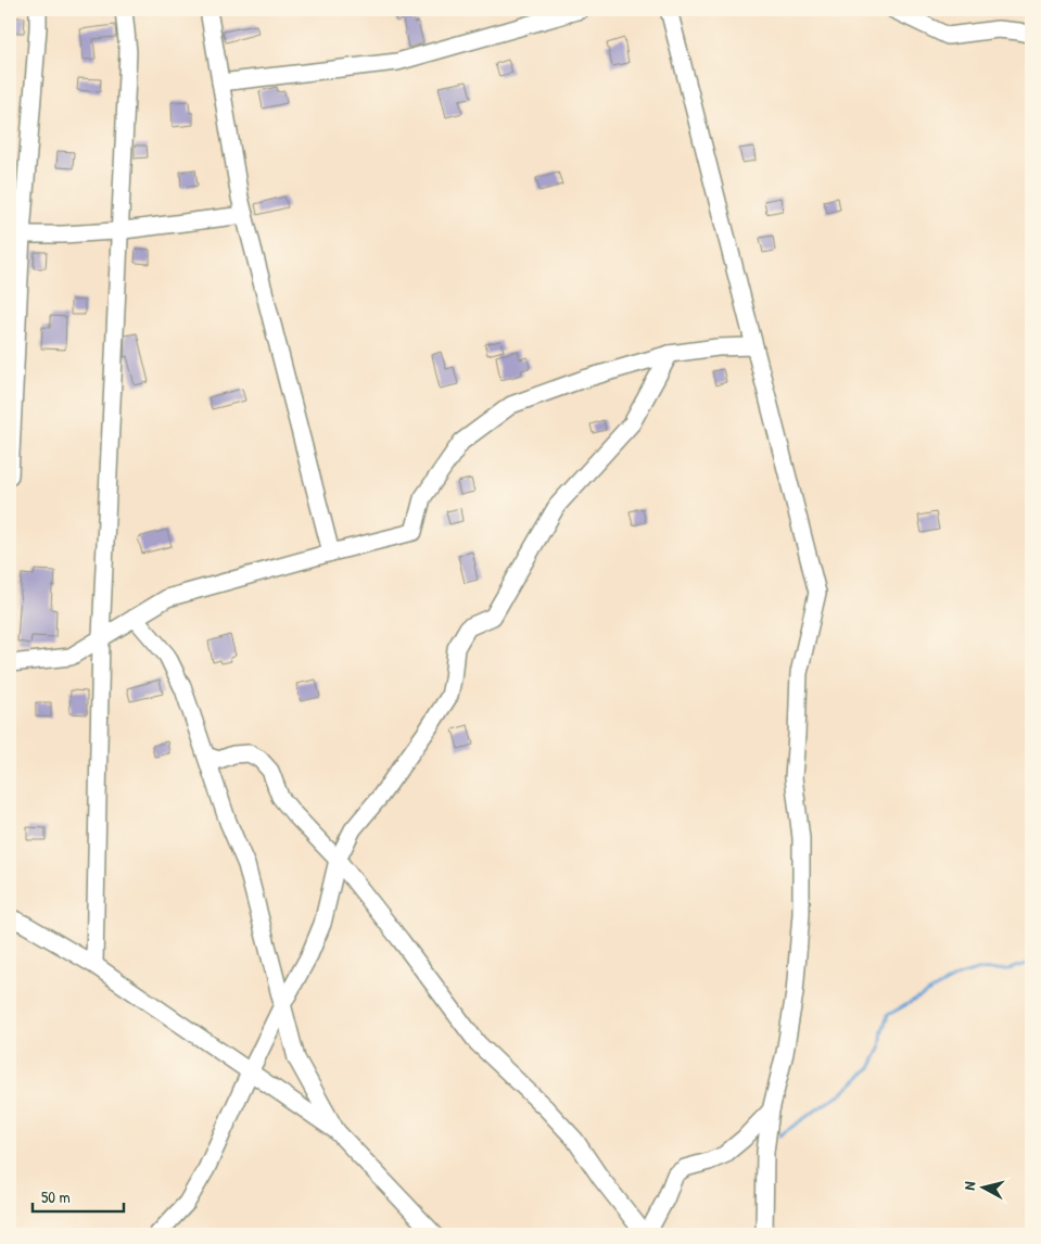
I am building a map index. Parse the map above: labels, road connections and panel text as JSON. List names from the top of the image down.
{
  "scale_bar": "50 m",
  "north": "left"
}
